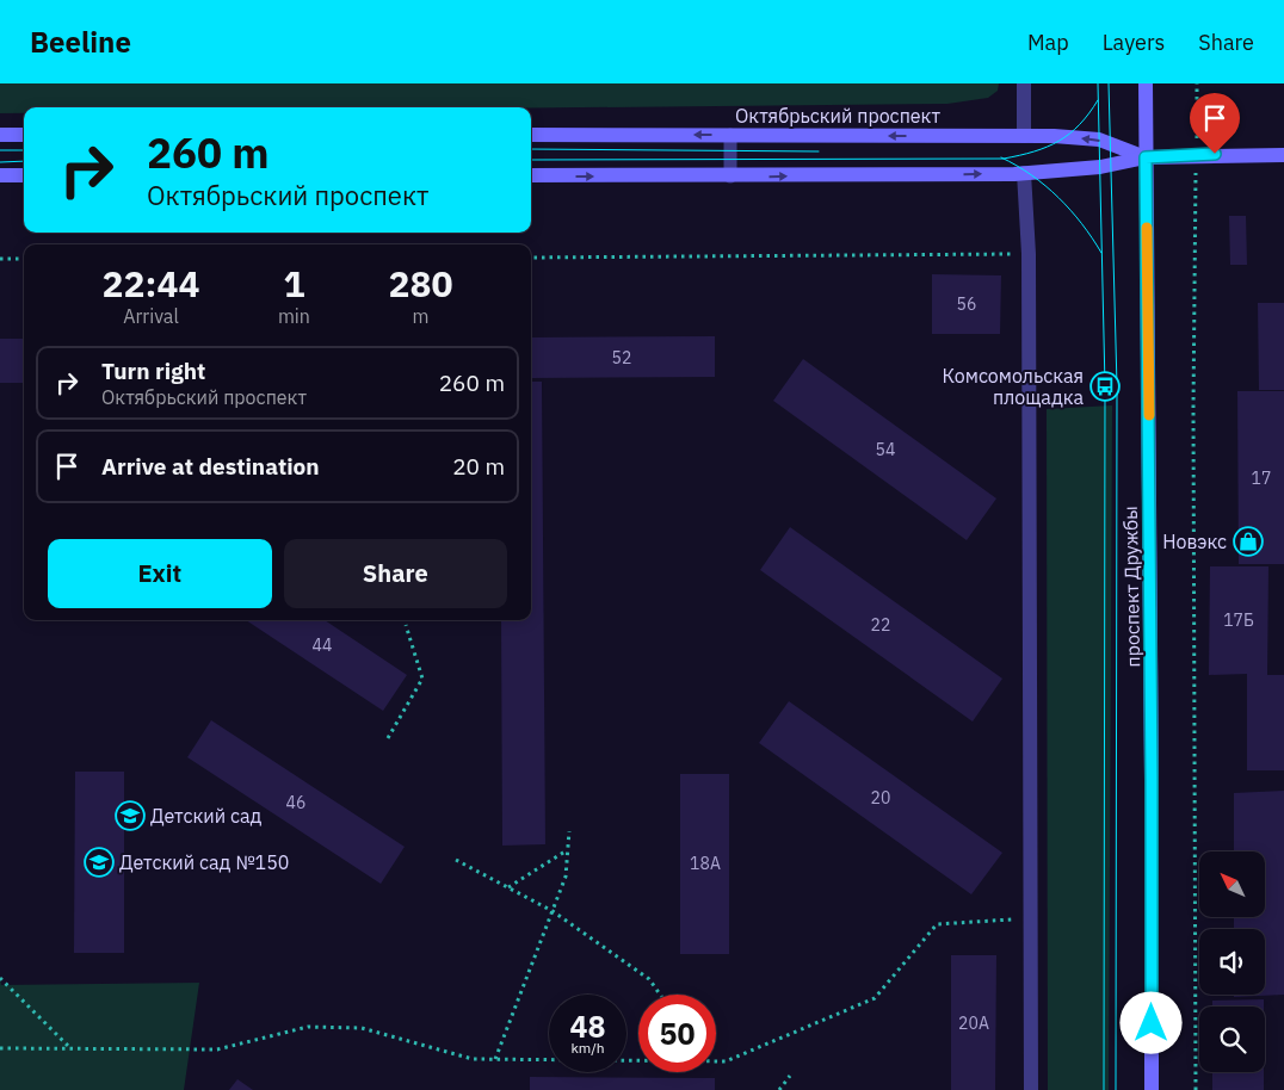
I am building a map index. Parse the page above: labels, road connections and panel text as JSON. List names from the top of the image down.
{
  "streets": {
    "main road": ["Октябрьский проспект", "проспект Дружбы"]
  },
  "crossings": [
    ["Октябрьский проспект", "проспект Дружбы"]
  ],
  "places": {
    "bus stop": ["Комсомольская площадка"],
    "shop": ["Новэкс"],
    "school or university": ["Детский сад", "Детский сад №150"]
  },
  "house_numbers": [
    "56",
    "52",
    "54",
    "17",
    "17Б",
    "22",
    "44",
    "20",
    "46",
    "18А",
    "20А"
  ],
  "north": "top left",
  "page": {
    "header": "Beeline",
    "nav": ["Map", "Layers", "Share"],
    "turn": ["260 m", "Октябрьский проспект"],
    "eta": [
      "22:44",
      "Arrival",
      "1",
      "min",
      "280",
      "m"
    ],
    "list": [
      {
        "name": "Turn right",
        "note": "Октябрьский проспект",
        "value": "260 m"
      },
      {
        "name": "Arrive at destination",
        "value": "20 m"
      }
    ],
    "buttons": ["Exit", "Share"],
    "speed": "48 km/h",
    "limit": "50"
  }
}
